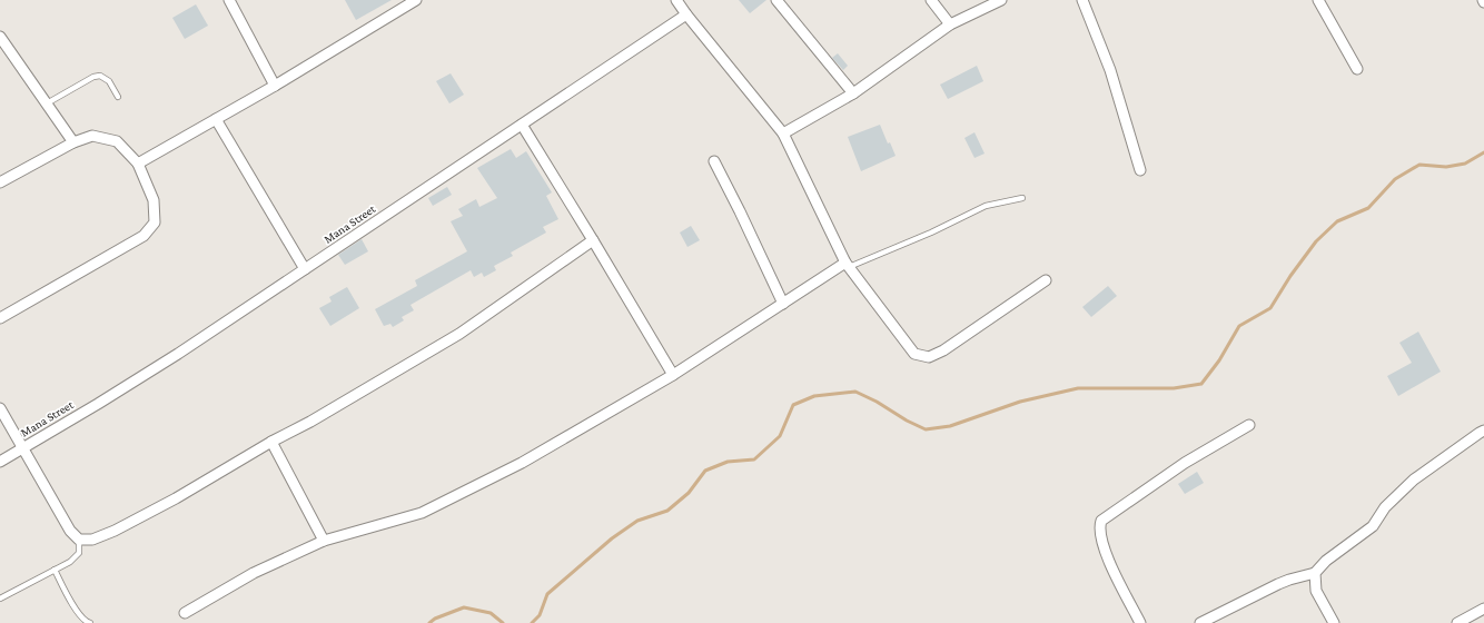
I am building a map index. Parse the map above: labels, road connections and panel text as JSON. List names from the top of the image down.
{
  "streets": {
    "street": ["Mana Street"]
  }
}
